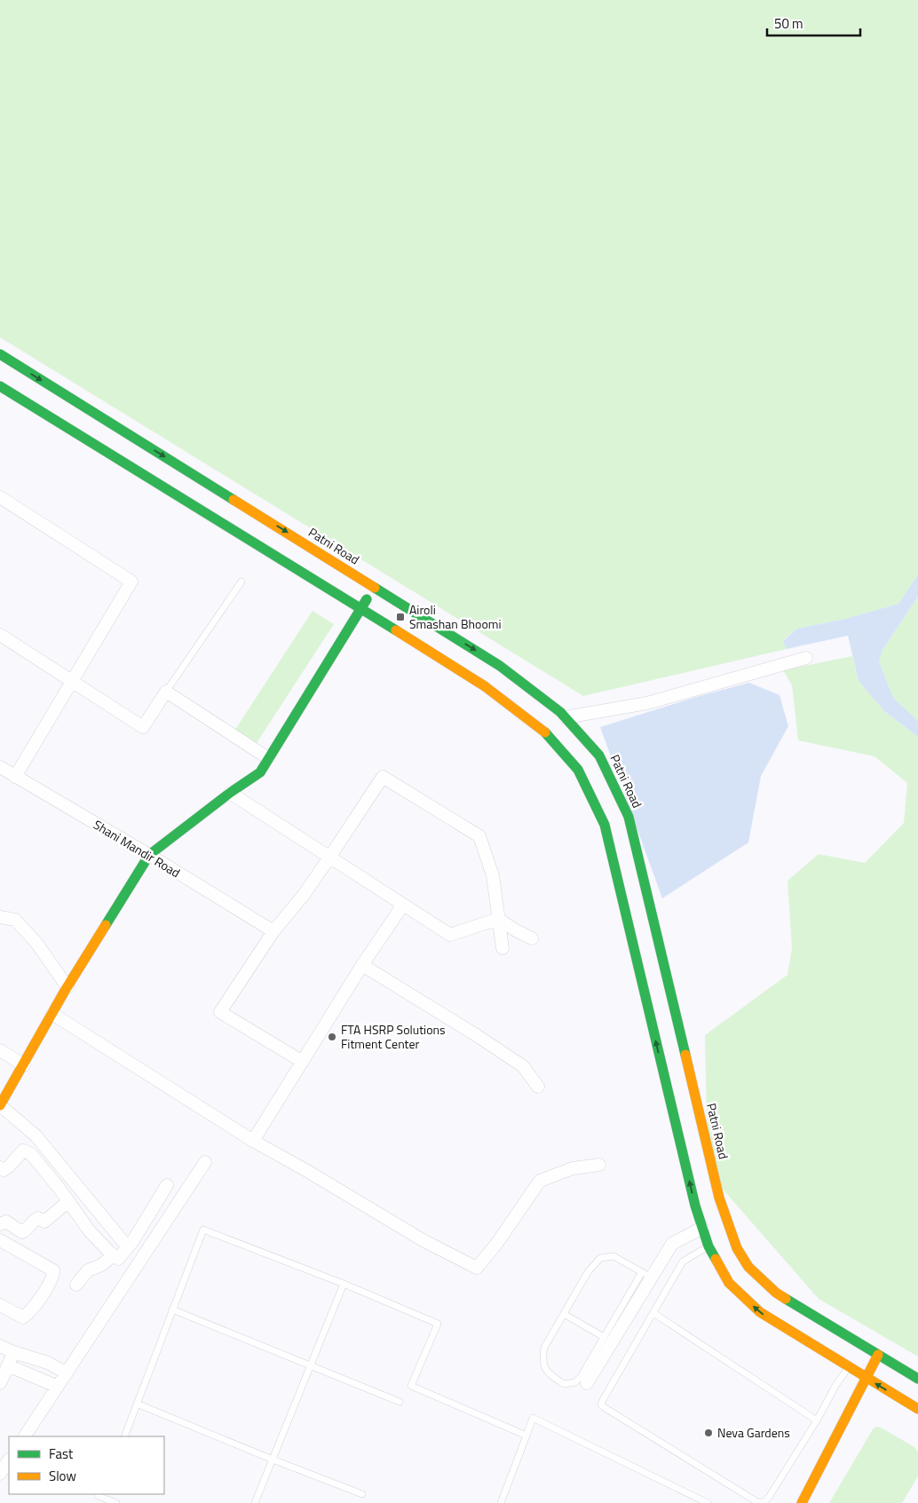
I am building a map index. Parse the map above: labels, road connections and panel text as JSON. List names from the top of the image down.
{
  "streets": {
    "main road": ["Patni Road"],
    "street": ["Shani Mandir Road"]
  },
  "places": {
    "transit": ["Airoli Smashan Bhoomi"],
    "other": ["FTA HSRP Solutions Fitment Center", "Neva Gardens"]
  },
  "legend": ["Fast", "Slow"],
  "scale_bar": "50 m"
}
